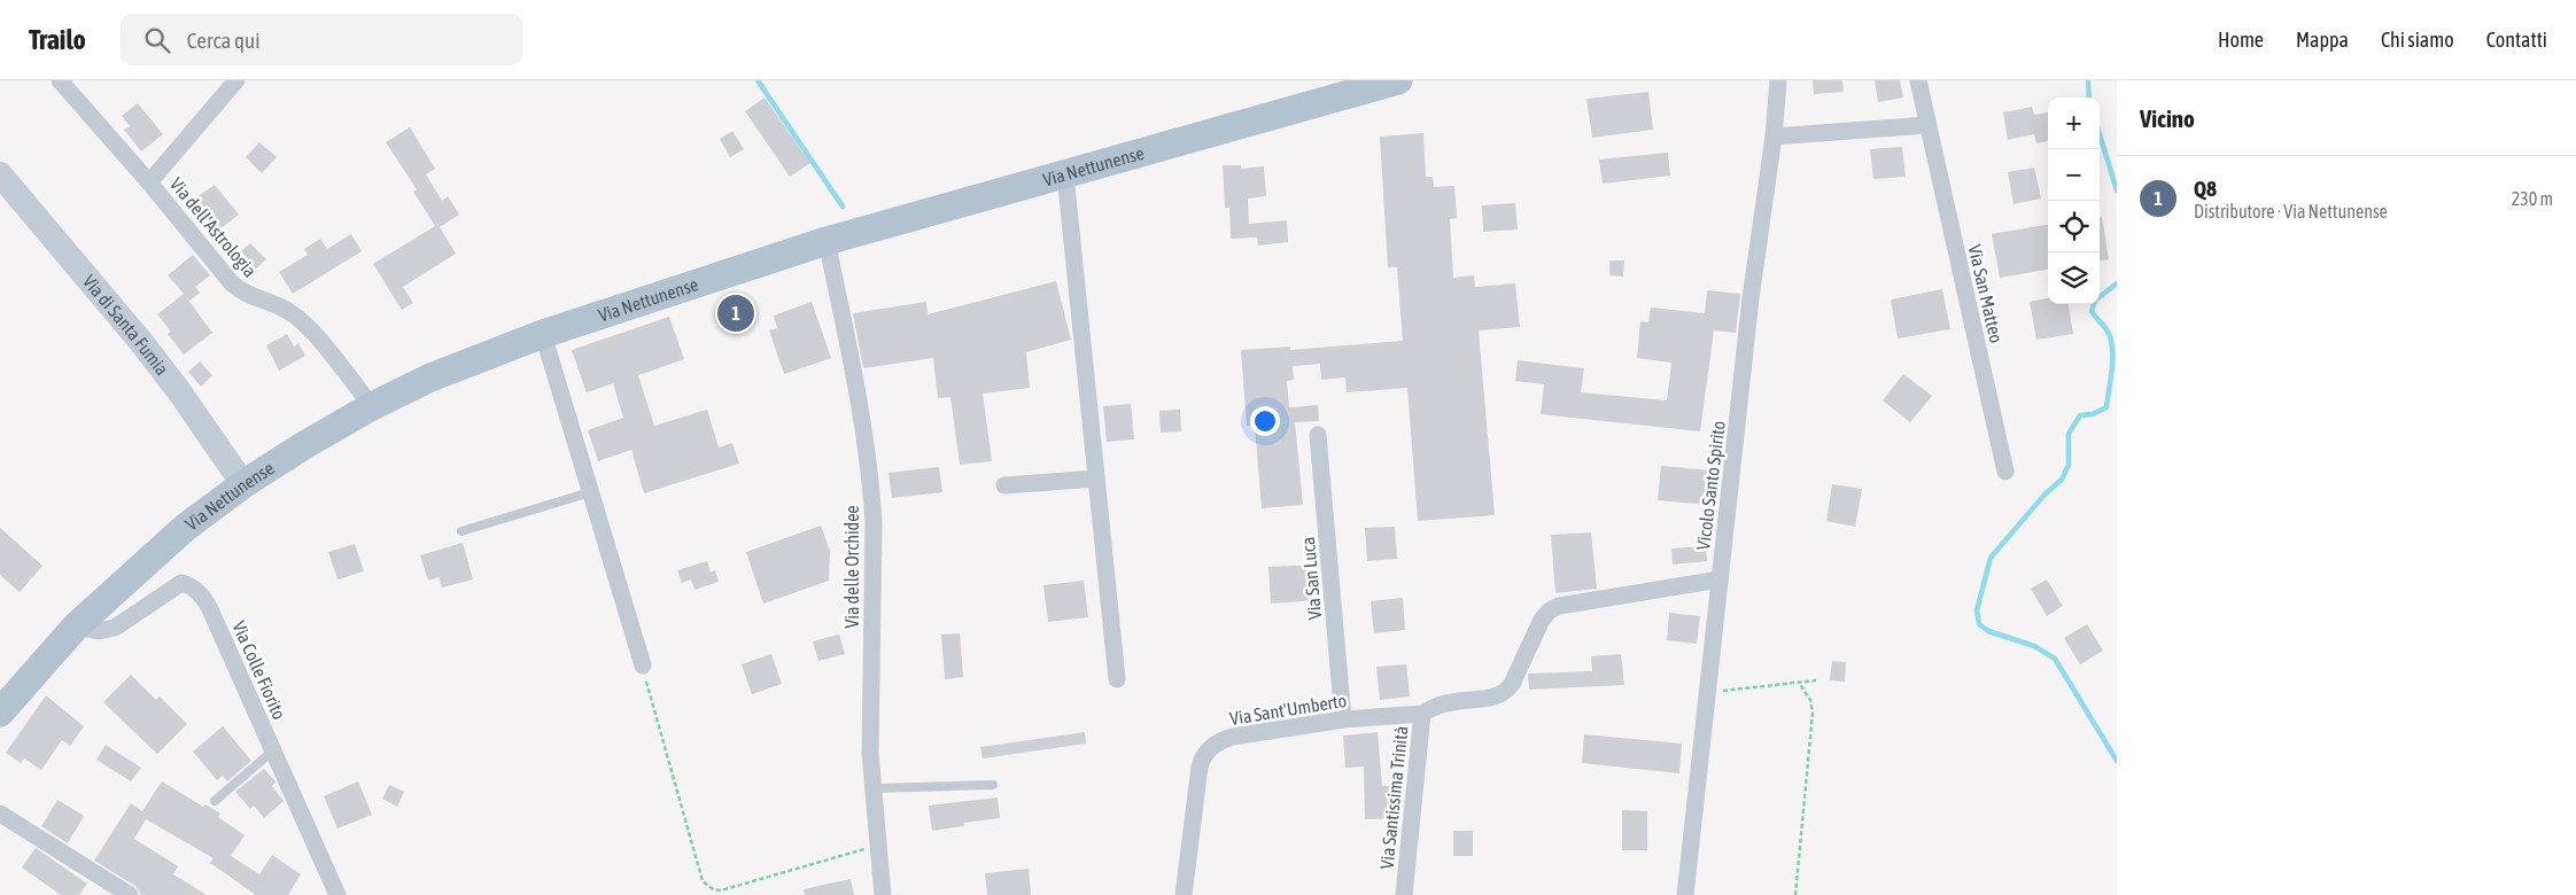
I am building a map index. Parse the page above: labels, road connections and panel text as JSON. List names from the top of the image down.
{
  "streets": {
    "main road": ["Via Nettunense"],
    "street": [
      "Via dell'Astrologia",
      "Via San Matteo",
      "Via di Santa Fumia",
      "Vicolo Santo Spirito",
      "Via delle Orchidee",
      "Via San Luca",
      "Via Colle Fiorito",
      "Via Sant'Umberto",
      "Via Santissima Trinità"
    ]
  },
  "crossings": [
    ["Via Nettunense", "Via dell'Astrologia"],
    ["Via Nettunense", "Via di Santa Fumia"],
    ["Via Nettunense", "Via delle Orchidee"],
    ["Via Nettunense", "Via Colle Fiorito"],
    ["Vicolo Santo Spirito", "Via Santissima Trinità"],
    ["Via San Luca", "Via Sant'Umberto"],
    ["Via Sant'Umberto", "Via Santissima Trinità"]
  ],
  "page": {
    "header": "Trailo",
    "search": "Cerca qui",
    "nav": [
      "Home",
      "Mappa",
      "Chi siamo",
      "Contatti"
    ],
    "heading": "Vicino",
    "map_buttons": ["+", "−"],
    "list": [
      {
        "mark": "1",
        "name": "Q8",
        "note": "Distributore · Via Nettunense",
        "value": "230 m"
      }
    ],
    "pins": "1"
  }
}
